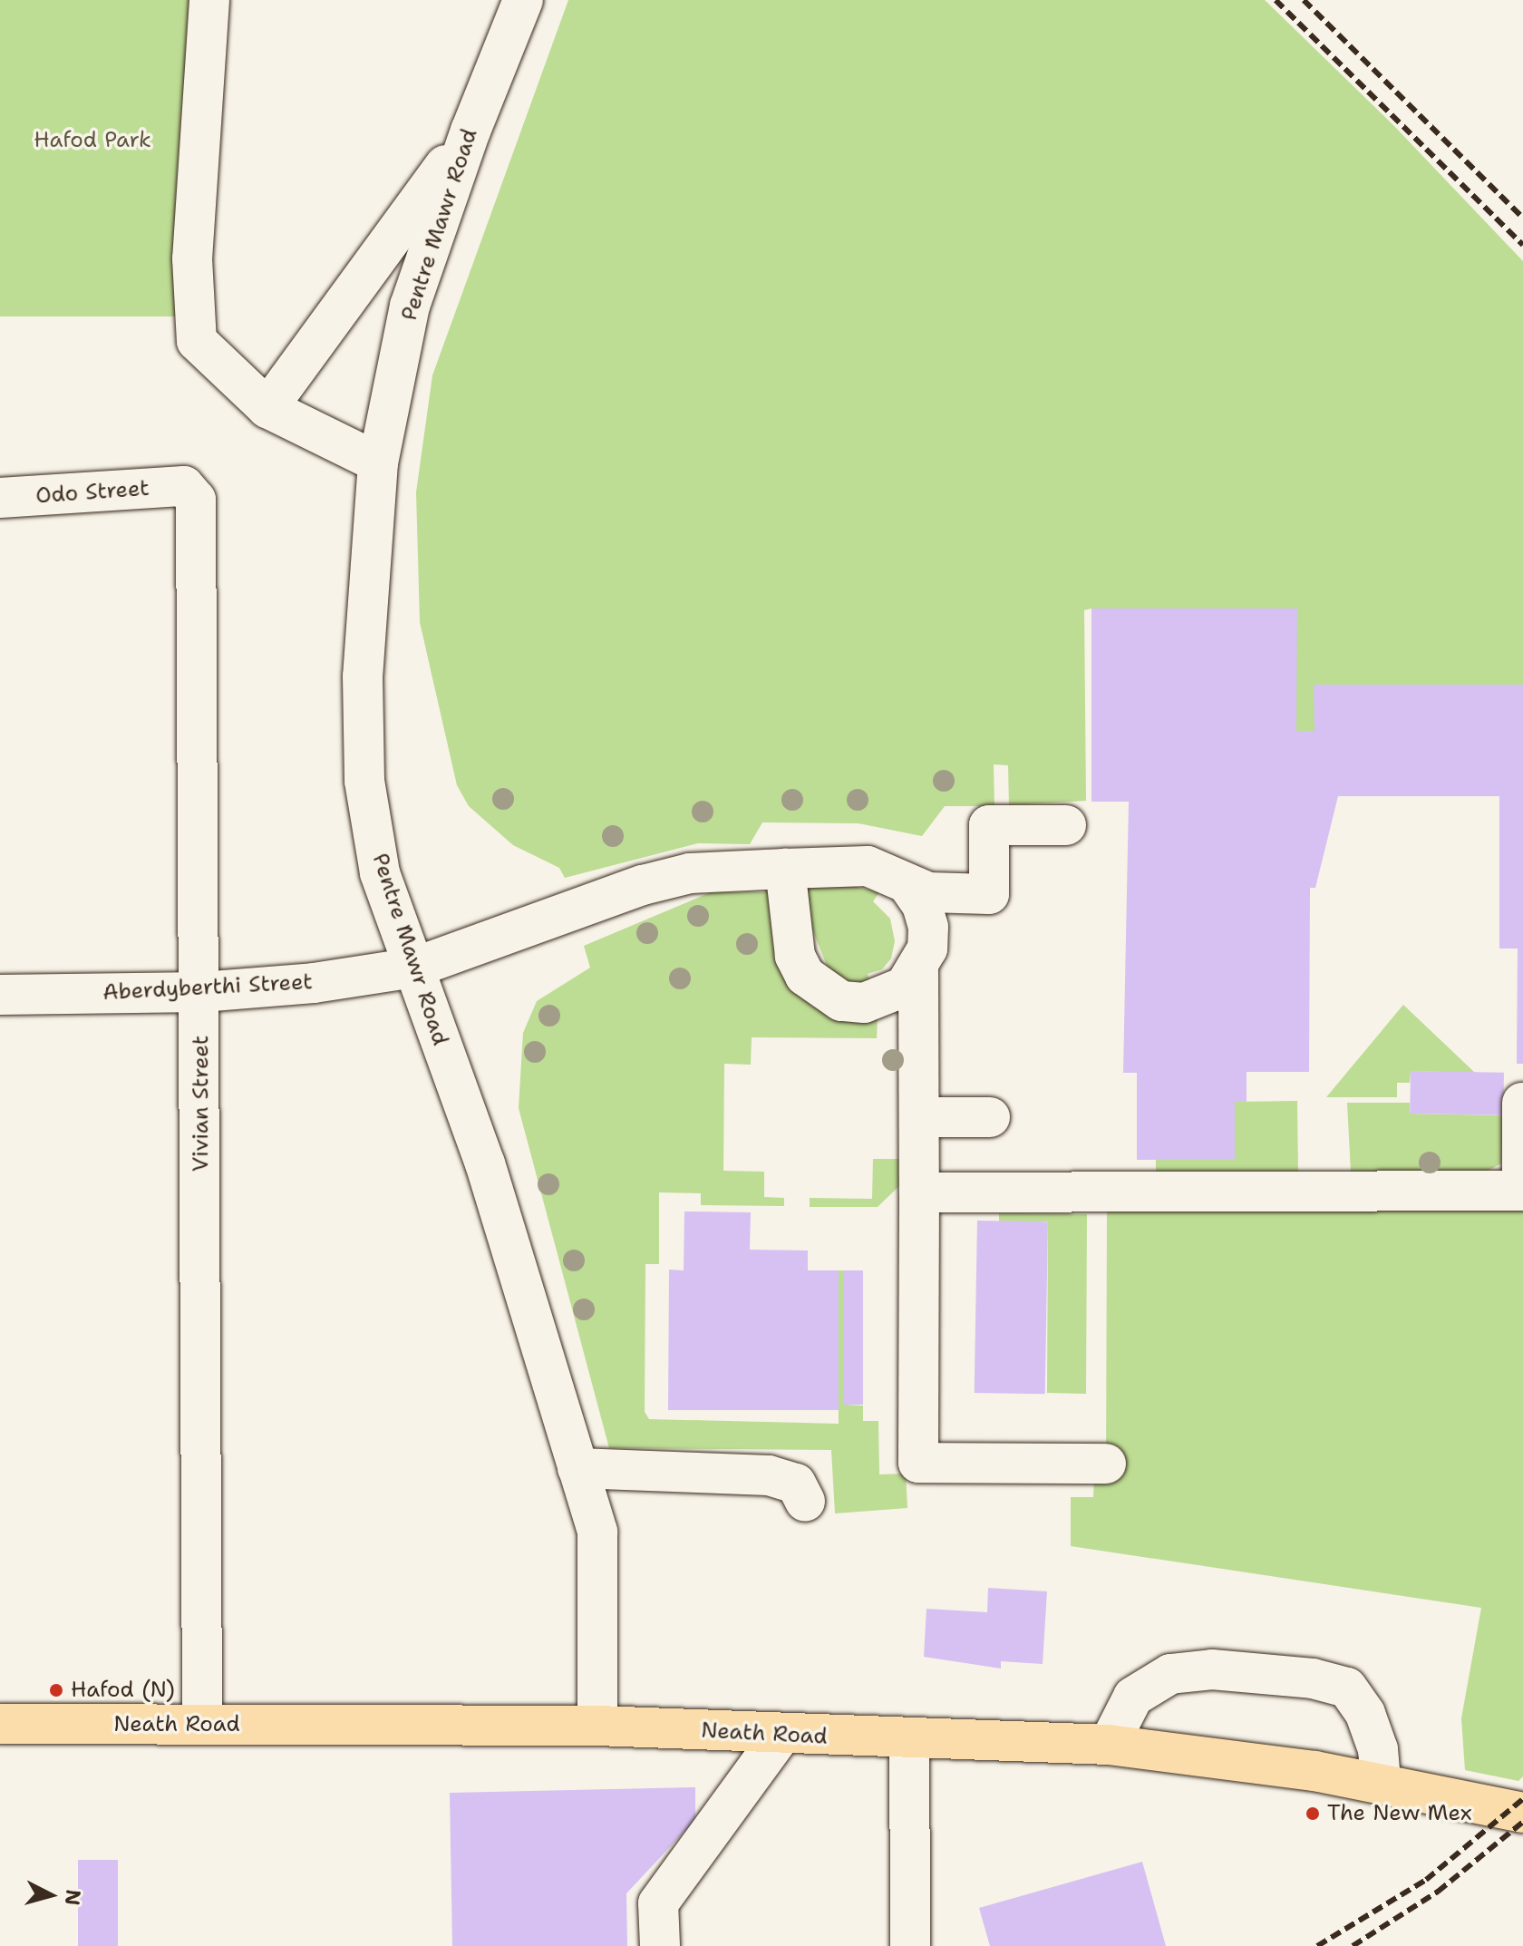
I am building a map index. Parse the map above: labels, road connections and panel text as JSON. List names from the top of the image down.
{
  "streets": {
    "main road": ["Neath Road"],
    "street": [
      "Pentre Mawr Road",
      "Odo Street",
      "Aberdyberthi Street",
      "Vivian Street"
    ]
  },
  "crossings": [
    ["Pentre Mawr Road", "Aberdyberthi Street"],
    ["Pentre Mawr Road", "Neath Road"],
    ["Odo Street", "Vivian Street"],
    ["Aberdyberthi Street", "Vivian Street"],
    ["Vivian Street", "Neath Road"]
  ],
  "parks": ["Hafod Park"],
  "places": ["Hafod (N)", "The New Mex"],
  "north": "right"
}
